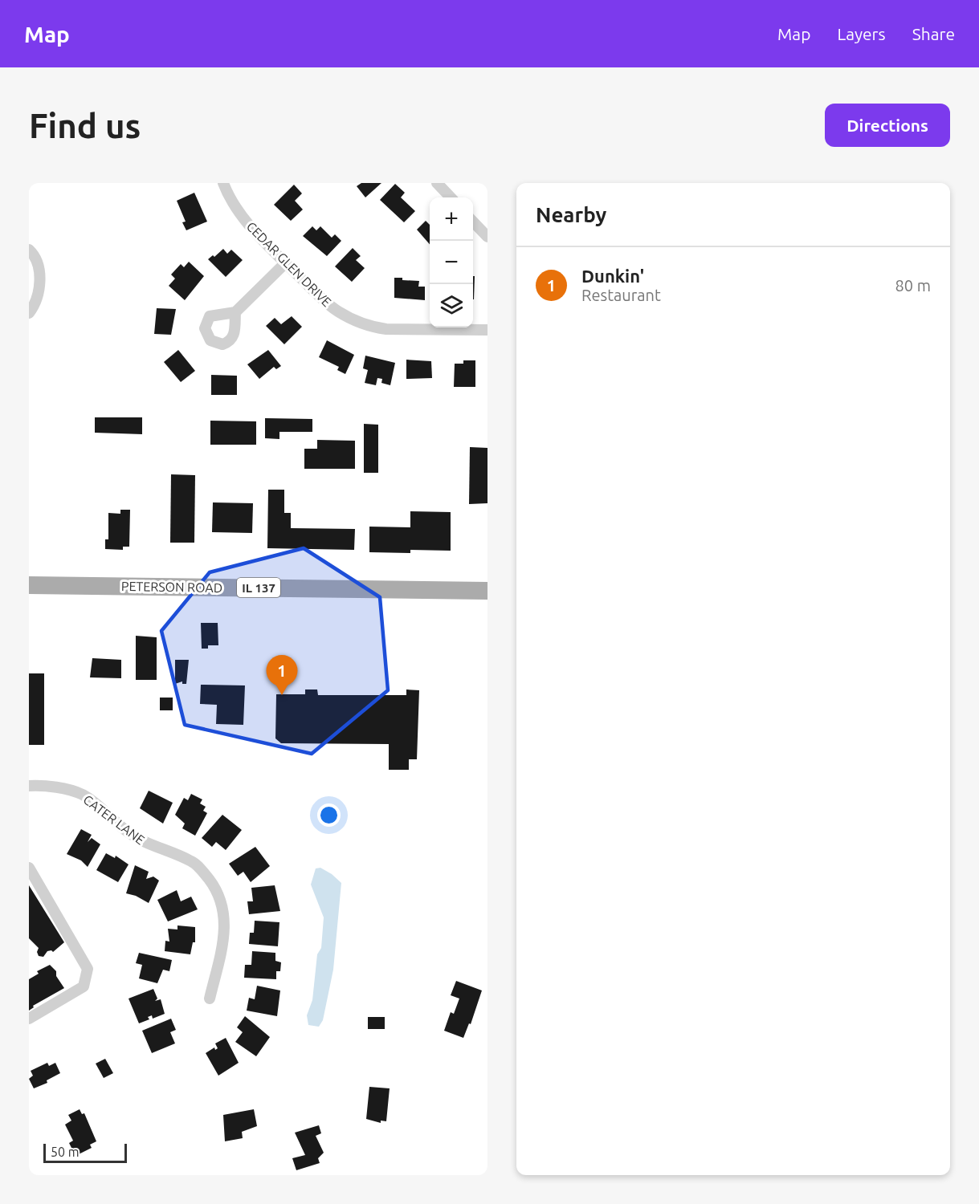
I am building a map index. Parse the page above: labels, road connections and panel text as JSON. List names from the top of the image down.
{
  "streets": {
    "main road": ["PETERSON ROAD", "IL 137"],
    "street": ["CEDAR GLEN DRIVE", "CATER LANE"]
  },
  "scale_bar": "50 m",
  "page": {
    "header": "Map",
    "nav": ["Map", "Layers", "Share"],
    "buttons": "Directions",
    "title": "Find us",
    "heading": "Nearby",
    "map_buttons": ["+", "−"],
    "list": [
      {
        "mark": "1",
        "name": "Dunkin'",
        "note": "Restaurant",
        "value": "80 m"
      }
    ],
    "pins": "1",
    "scale": "50 m"
  }
}
